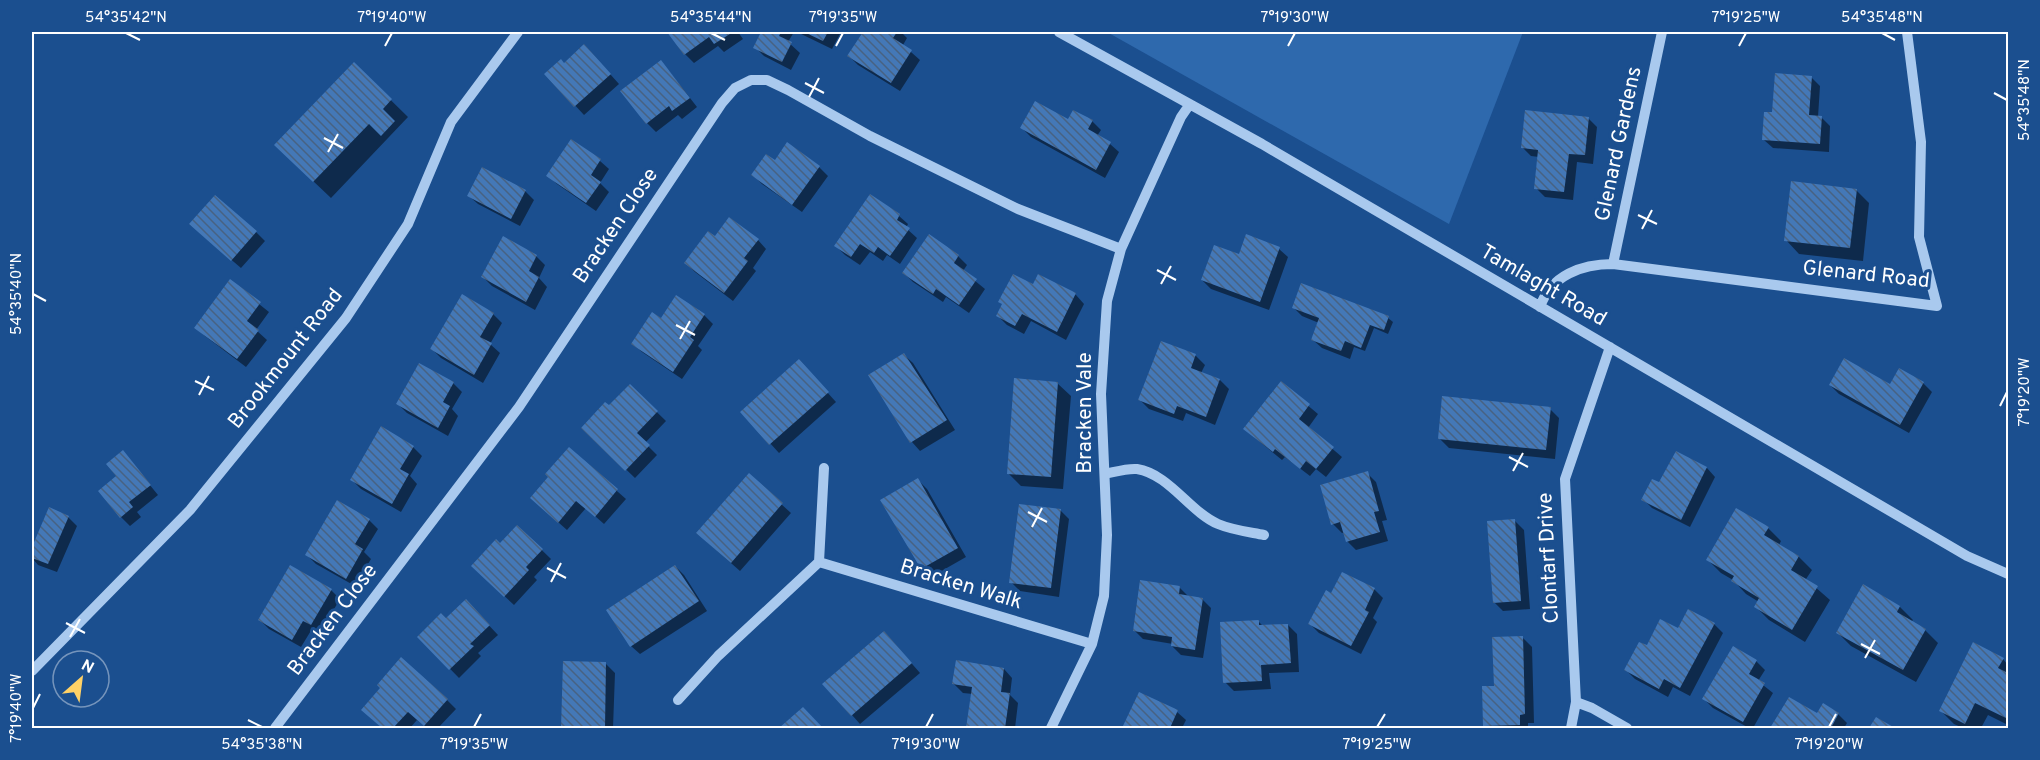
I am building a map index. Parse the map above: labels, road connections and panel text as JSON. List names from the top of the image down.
{
  "streets": {
    "street": [
      "Glenard Gardens",
      "Bracken Close",
      "Glenard Road",
      "Tamlaght Road",
      "Brookmount Road",
      "Bracken Vale",
      "Clontarf Drive",
      "Bracken Walk"
    ]
  },
  "crossings": [
    ["Glenard Gardens", "Glenard Road"],
    ["Bracken Close", "Bracken Vale"],
    ["Glenard Road", "Tamlaght Road"],
    ["Tamlaght Road", "Bracken Vale"],
    ["Tamlaght Road", "Clontarf Drive"],
    ["Bracken Vale", "Bracken Walk"]
  ],
  "north": "top right",
  "coordinates": [
    "54°35'42\"N",
    "7°19'40\"W",
    "54°35'44\"N",
    "7°19'35\"W",
    "7°19'30\"W",
    "7°19'25\"W",
    "54°35'48\"N",
    "54°35'40\"N",
    "7°19'20\"W",
    "54°35'38\"N"
  ]
}
